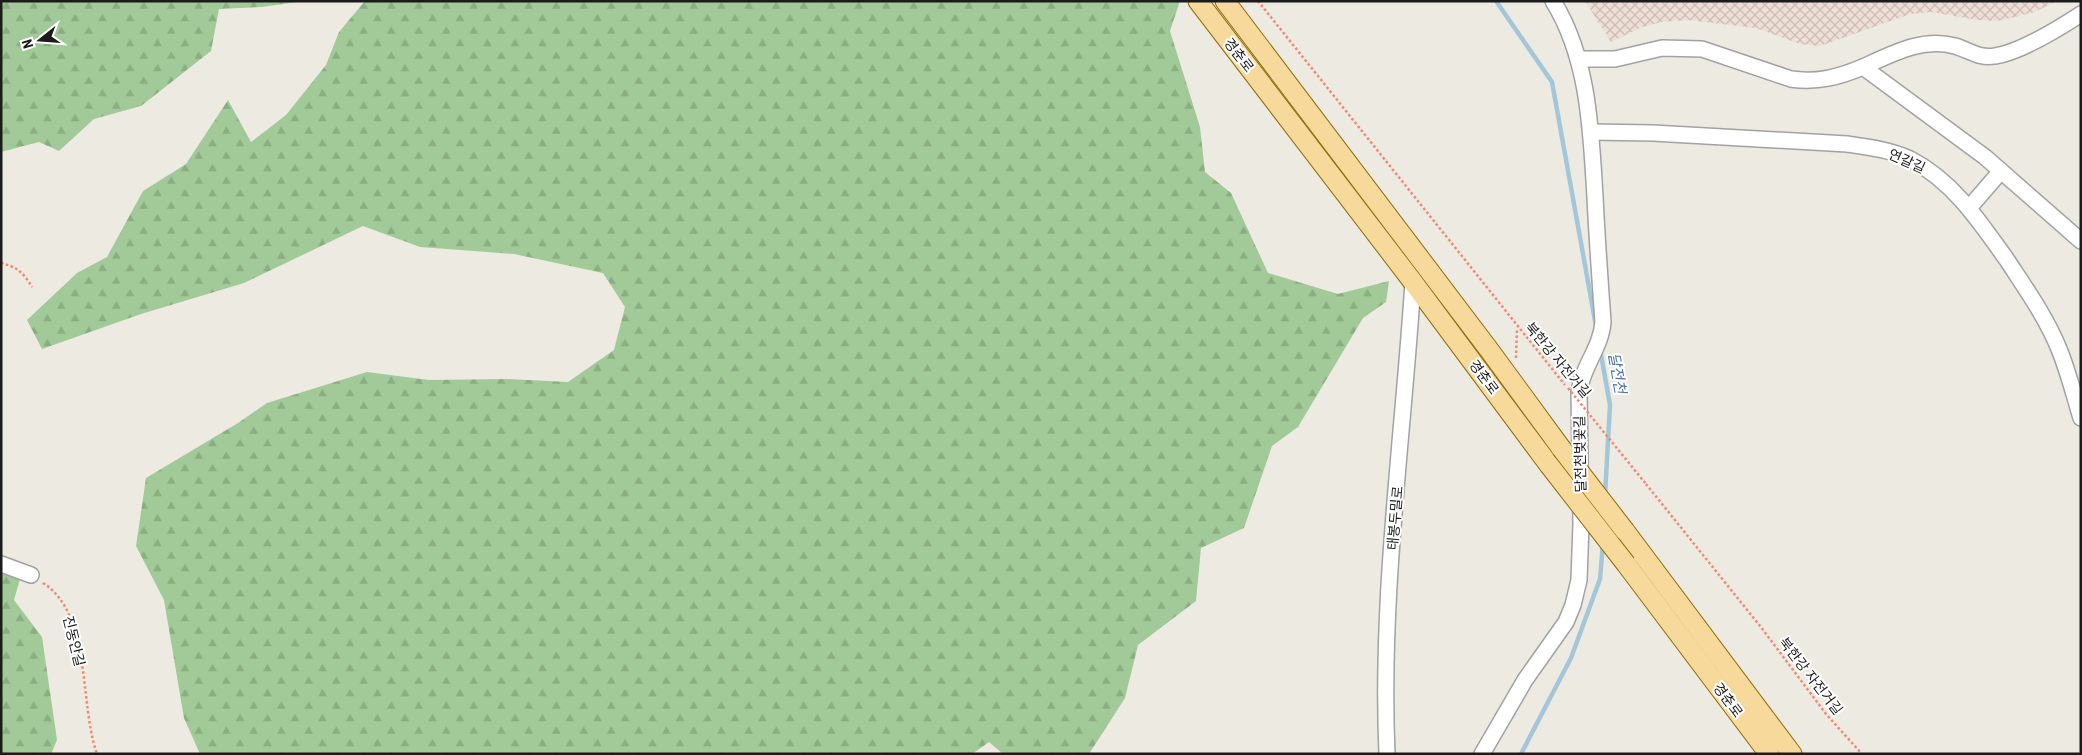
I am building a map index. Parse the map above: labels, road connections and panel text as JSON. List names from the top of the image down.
{
  "streets": {
    "main road": ["경춘로"],
    "street": ["연갈길", "달전천벚꽃길", "태봉두밀로"],
    "path": ["북한강 자전거길", "진동안길"]
  },
  "crossings": [
    ["경춘로", "태봉두밀로"],
    ["연갈길", "달전천벚꽃길"],
    ["북한강 자전거길", "달전천벚꽃길"]
  ],
  "water": ["달전천"],
  "north": "left"
}
